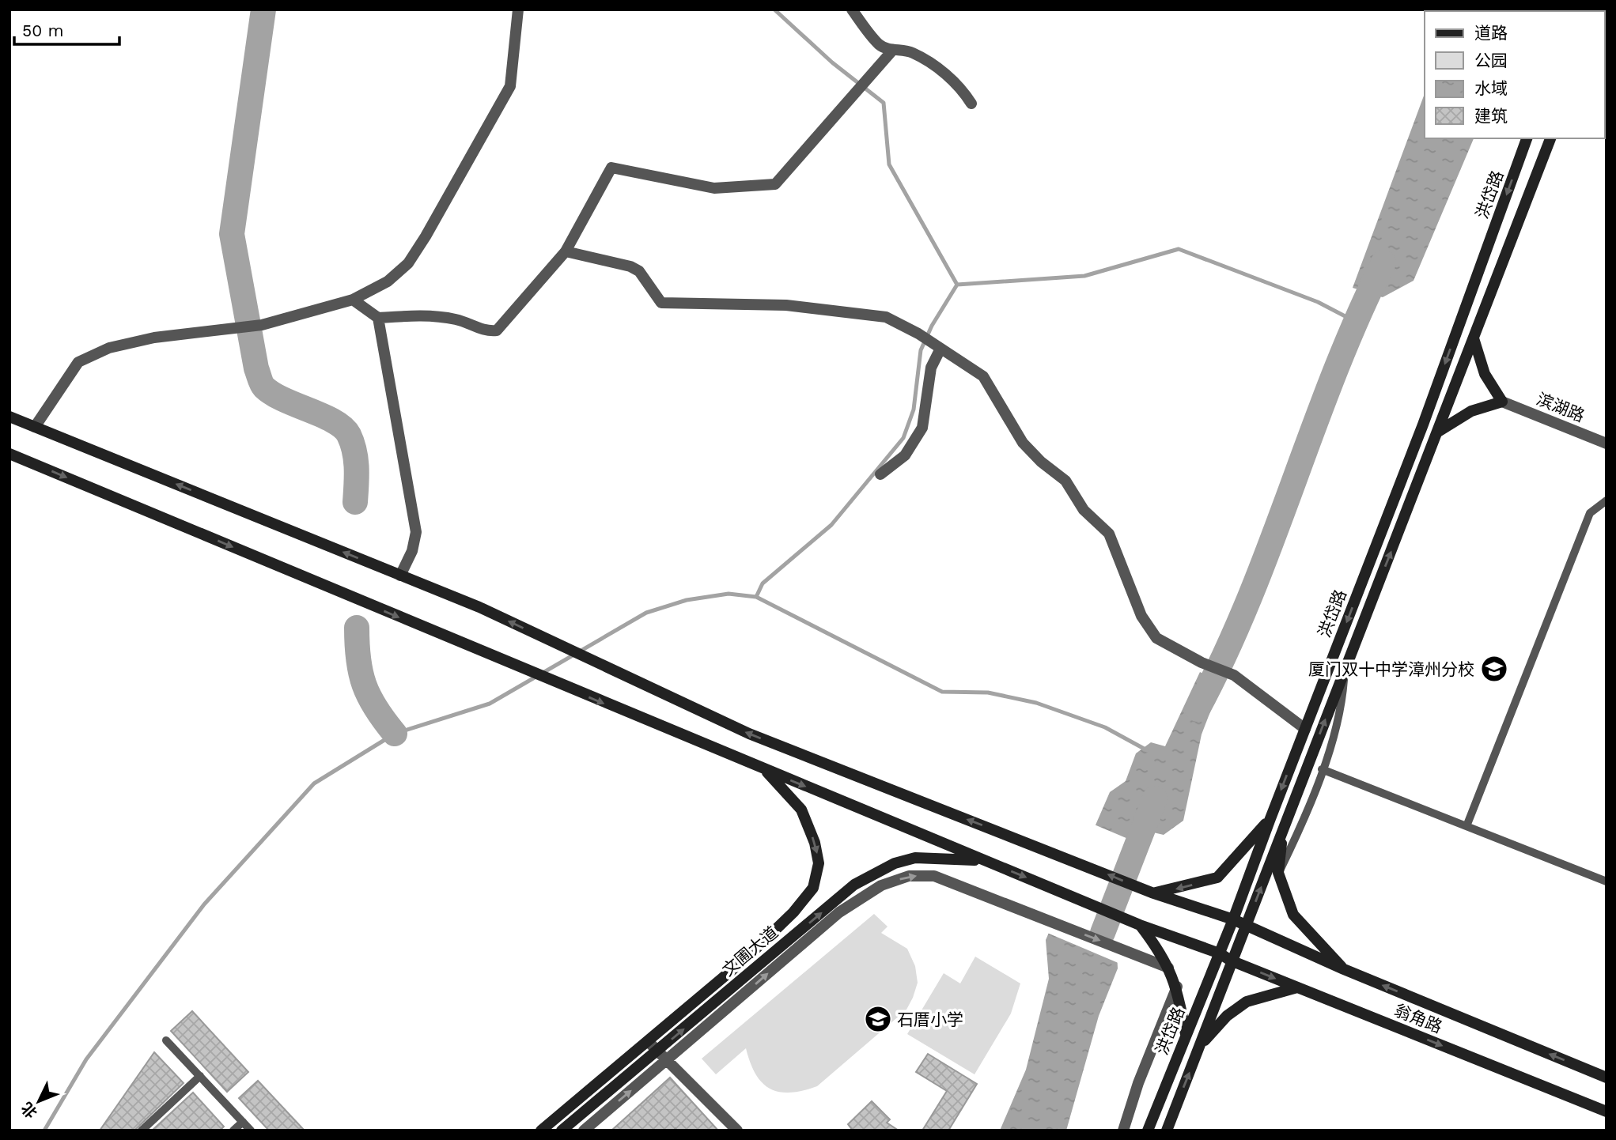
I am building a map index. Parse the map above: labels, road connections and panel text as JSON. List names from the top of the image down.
{
  "streets": {
    "main road": ["洪岱路", "文圃大道", "翁角路"],
    "street": ["滨湖路"]
  },
  "crossings": [
    ["洪岱路", "翁角路"],
    ["文圃大道", "翁角路"]
  ],
  "places": {
    "school or university": ["厦门双十中学漳州分校", "石厝小学"]
  },
  "legend": [
    "道路",
    "公园",
    "水域",
    "建筑"
  ],
  "scale_bar": "50 m",
  "north": "bottom left"
}
